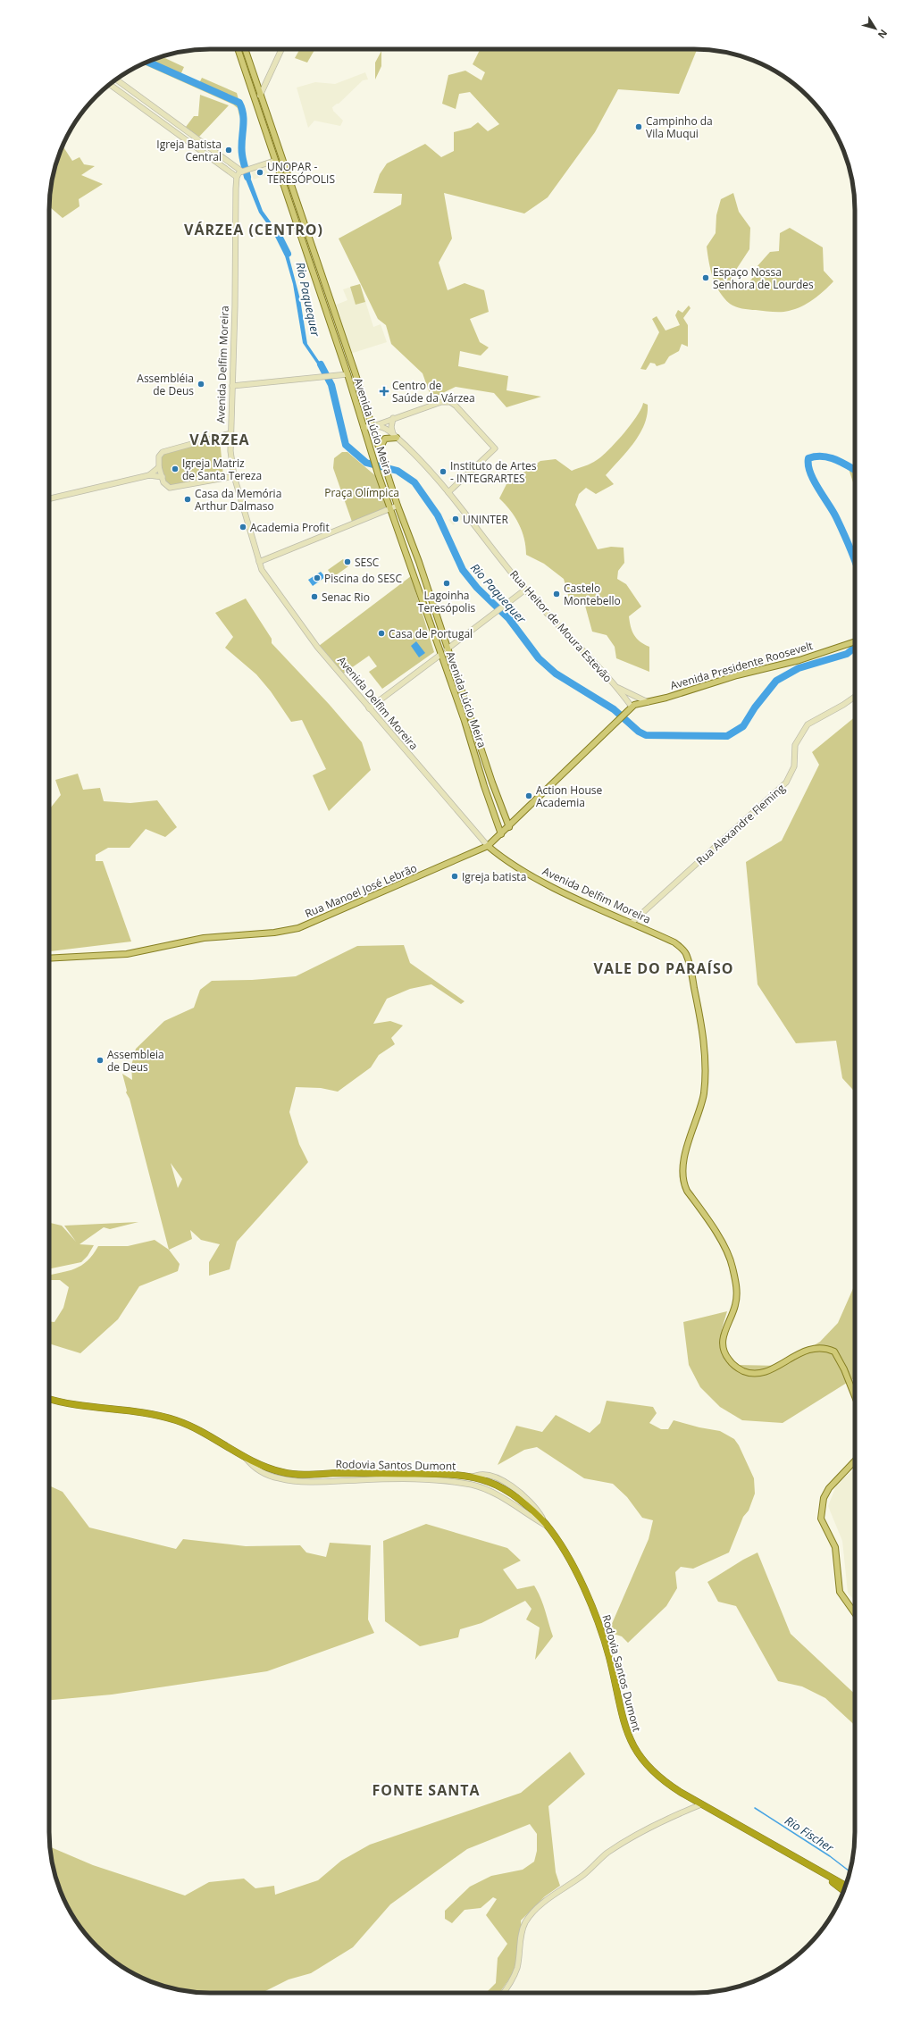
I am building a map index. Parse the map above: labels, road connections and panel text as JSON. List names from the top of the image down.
{
  "streets": {
    "highway": ["Rodovia Santos Dumont"],
    "main road": [
      "Avenida Delfim Moreira",
      "Avenida Lúcio Meira",
      "Rua Heitor de Moura Estevão",
      "Avenida Presidente Roosevelt",
      "Rua Alexandre Fleming",
      "Rua Manoel José Lebrão"
    ]
  },
  "crossings": [
    ["Avenida Delfim Moreira", "Rua Alexandre Fleming"],
    ["Avenida Delfim Moreira", "Rua Manoel José Lebrão"],
    ["Avenida Lúcio Meira", "Rua Heitor de Moura Estevão"],
    ["Avenida Lúcio Meira", "Rua Manoel José Lebrão"],
    ["Rua Heitor de Moura Estevão", "Avenida Presidente Roosevelt"],
    ["Rua Heitor de Moura Estevão", "Rua Manoel José Lebrão"],
    ["Avenida Presidente Roosevelt", "Rua Manoel José Lebrão"]
  ],
  "districts": [
    "VÁRZEA (CENTRO)",
    "VÁRZEA",
    "VALE DO PARAÍSO",
    "FONTE SANTA"
  ],
  "water": ["Rio Paquequer", "Rio Fischer"],
  "parks": ["Praça Olímpica"],
  "places": {
    "other": [
      "Campinho da Vila Muqui",
      "Igreja Batista Central",
      "UNOPAR - TERESÓPOLIS",
      "Espaço Nossa Senhora de Lourdes",
      "Assembléia de Deus",
      "Igreja Matriz de Santa Tereza",
      "Instituto de Artes - INTEGRARTES",
      "Casa da Memória Arthur Dalmaso",
      "UNINTER",
      "Academia Profit",
      "SESC",
      "Piscina do SESC",
      "Lagoinha Teresópolis",
      "Castelo Montebello",
      "Senac Rio",
      "Casa de Portugal",
      "Action House Academia",
      "Igreja batista",
      "Assembleia de Deus"
    ],
    "health": ["Centro de Saúde da Várzea"]
  },
  "north": "bottom right"
}
